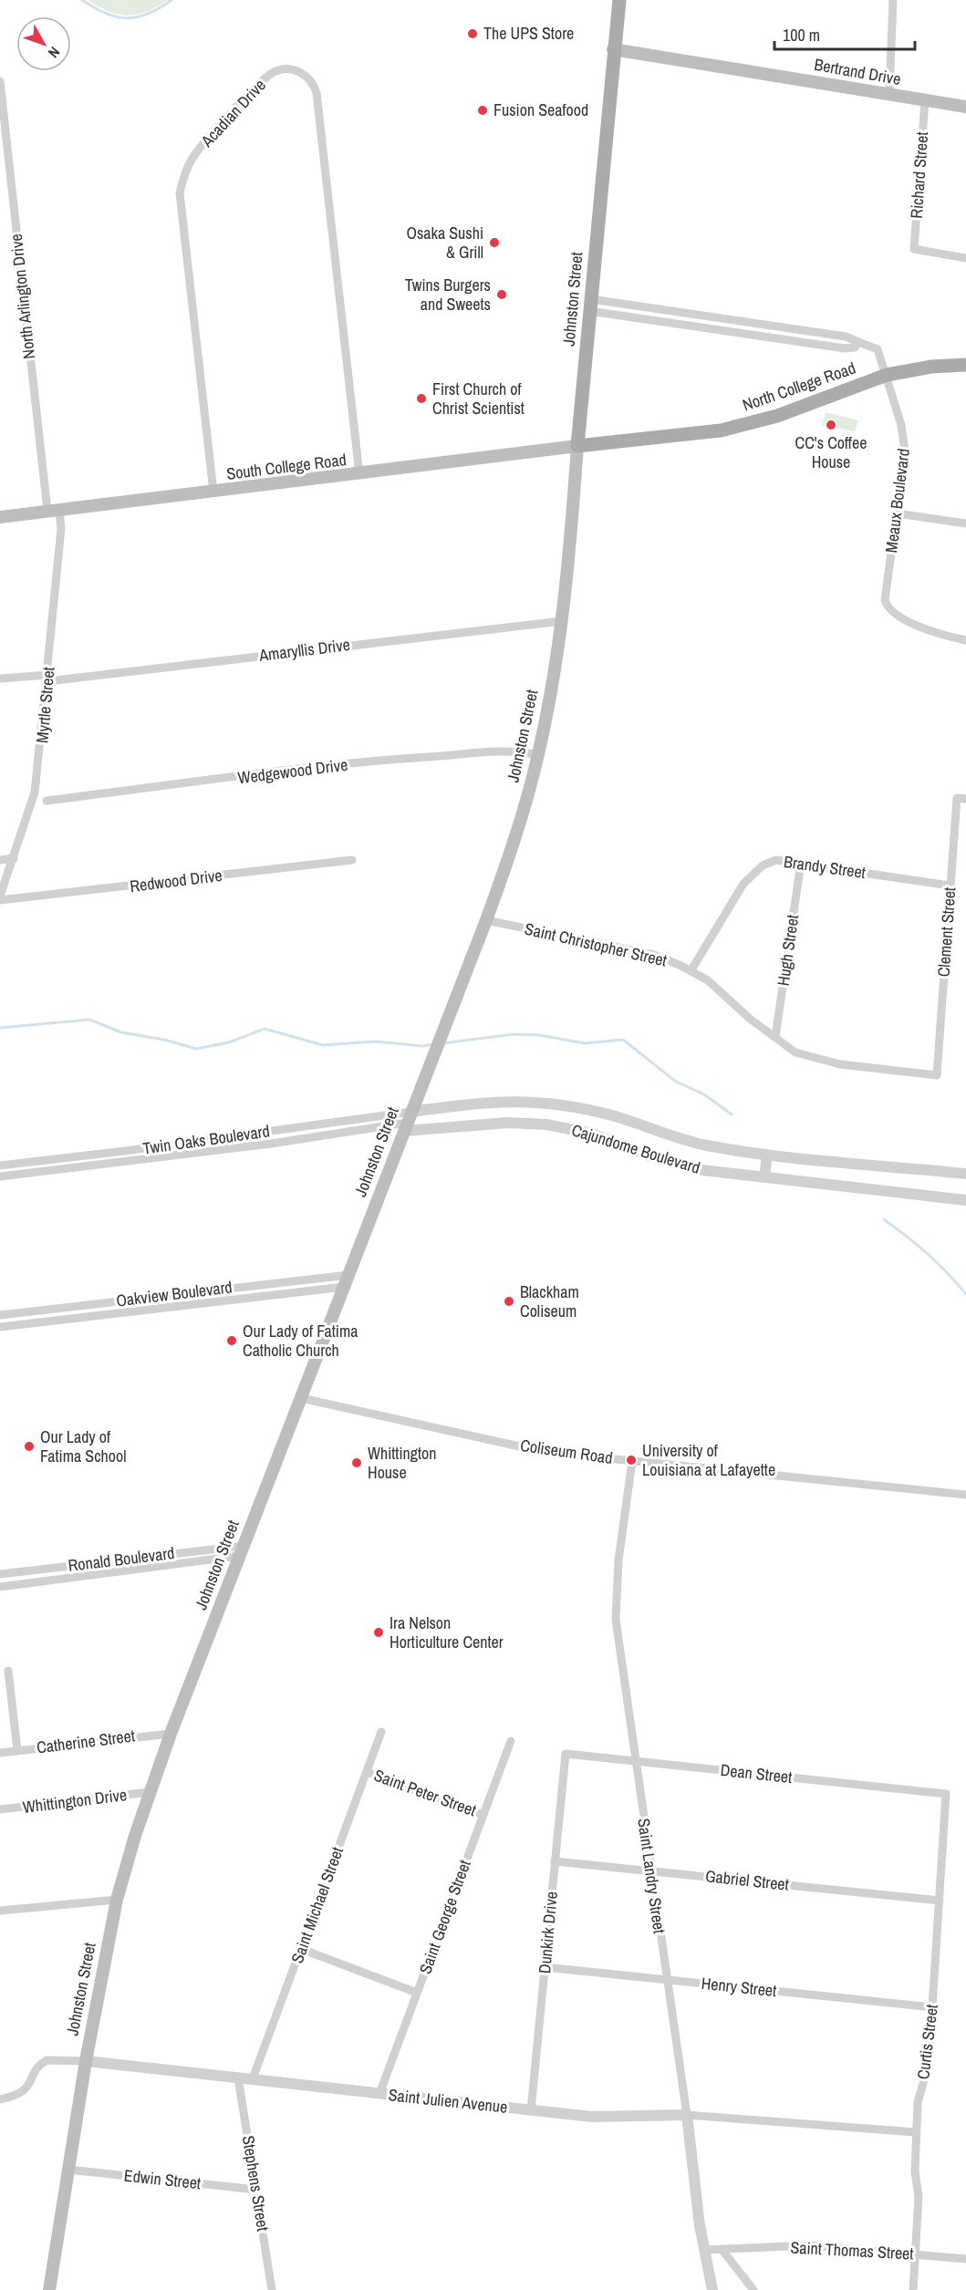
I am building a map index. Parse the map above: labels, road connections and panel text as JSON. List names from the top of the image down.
{
  "streets": {
    "main road": [
      "Bertrand Drive",
      "Johnston Street",
      "North College Road",
      "South College Road"
    ],
    "street": [
      "Acadian Drive",
      "Richard Street",
      "North Arlington Drive",
      "Meaux Boulevard",
      "Amaryllis Drive",
      "Myrtle Street",
      "Wedgewood Drive",
      "Brandy Street",
      "Redwood Drive",
      "Clement Street",
      "Saint Christopher Street",
      "Hugh Street",
      "Twin Oaks Boulevard",
      "Cajundome Boulevard",
      "Oakview Boulevard",
      "Coliseum Road",
      "Ronald Boulevard",
      "Catherine Street",
      "Dean Street",
      "Saint Peter Street",
      "Whittington Drive",
      "Saint Landry Street",
      "Gabriel Street",
      "Saint Michael Street",
      "Saint George Street",
      "Dunkirk Drive",
      "Henry Street",
      "Curtis Street",
      "Saint Julien Avenue",
      "Edwin Street",
      "Stephens Street",
      "Saint Thomas Street"
    ]
  },
  "crossings": [
    ["Bertrand Drive", "Richard Street"],
    ["Bertrand Drive", "Johnston Street"],
    ["Acadian Drive", "South College Road"],
    ["North Arlington Drive", "South College Road"],
    ["North Arlington Drive", "Myrtle Street"],
    ["Johnston Street", "North College Road"],
    ["Johnston Street", "South College Road"],
    ["Johnston Street", "Meaux Boulevard"],
    ["Johnston Street", "Amaryllis Drive"],
    ["Johnston Street", "Wedgewood Drive"],
    ["Johnston Street", "Saint Christopher Street"],
    ["Johnston Street", "Twin Oaks Boulevard"],
    ["Johnston Street", "Cajundome Boulevard"],
    ["Johnston Street", "Oakview Boulevard"],
    ["Johnston Street", "Coliseum Road"],
    ["Johnston Street", "Ronald Boulevard"],
    ["Johnston Street", "Catherine Street"],
    ["Johnston Street", "Whittington Drive"],
    ["Johnston Street", "Saint Julien Avenue"],
    ["Johnston Street", "Edwin Street"],
    ["North College Road", "South College Road"],
    ["North College Road", "Meaux Boulevard"],
    ["South College Road", "Myrtle Street"],
    ["Amaryllis Drive", "Myrtle Street"],
    ["Brandy Street", "Clement Street"],
    ["Brandy Street", "Saint Christopher Street"],
    ["Brandy Street", "Hugh Street"],
    ["Clement Street", "Saint Christopher Street"],
    ["Saint Christopher Street", "Hugh Street"],
    ["Twin Oaks Boulevard", "Cajundome Boulevard"],
    ["Coliseum Road", "Saint Landry Street"],
    ["Dean Street", "Saint Landry Street"],
    ["Dean Street", "Dunkirk Drive"],
    ["Dean Street", "Curtis Street"],
    ["Saint Peter Street", "Saint Michael Street"],
    ["Saint Peter Street", "Saint George Street"],
    ["Saint Landry Street", "Gabriel Street"],
    ["Saint Landry Street", "Henry Street"],
    ["Saint Landry Street", "Saint Julien Avenue"],
    ["Saint Landry Street", "Saint Thomas Street"],
    ["Gabriel Street", "Dunkirk Drive"],
    ["Gabriel Street", "Curtis Street"],
    ["Saint Michael Street", "Saint Julien Avenue"],
    ["Saint George Street", "Saint Julien Avenue"],
    ["Dunkirk Drive", "Henry Street"],
    ["Dunkirk Drive", "Saint Julien Avenue"],
    ["Henry Street", "Curtis Street"],
    ["Curtis Street", "Saint Julien Avenue"],
    ["Curtis Street", "Saint Thomas Street"],
    ["Saint Julien Avenue", "Stephens Street"],
    ["Edwin Street", "Stephens Street"]
  ],
  "places": [
    "The UPS Store",
    "Fusion Seafood",
    "Osaka Sushi & Grill",
    "Twins Burgers and Sweets",
    "First Church of Christ Scientist",
    "CC's Coffee House",
    "Blackham Coliseum",
    "Our Lady of Fatima Catholic Church",
    "Our Lady of Fatima School",
    "University of Louisiana at Lafayette",
    "Whittington House",
    "Ira Nelson Horticulture Center"
  ],
  "scale_bar": "100 m",
  "north": "bottom right"
}
